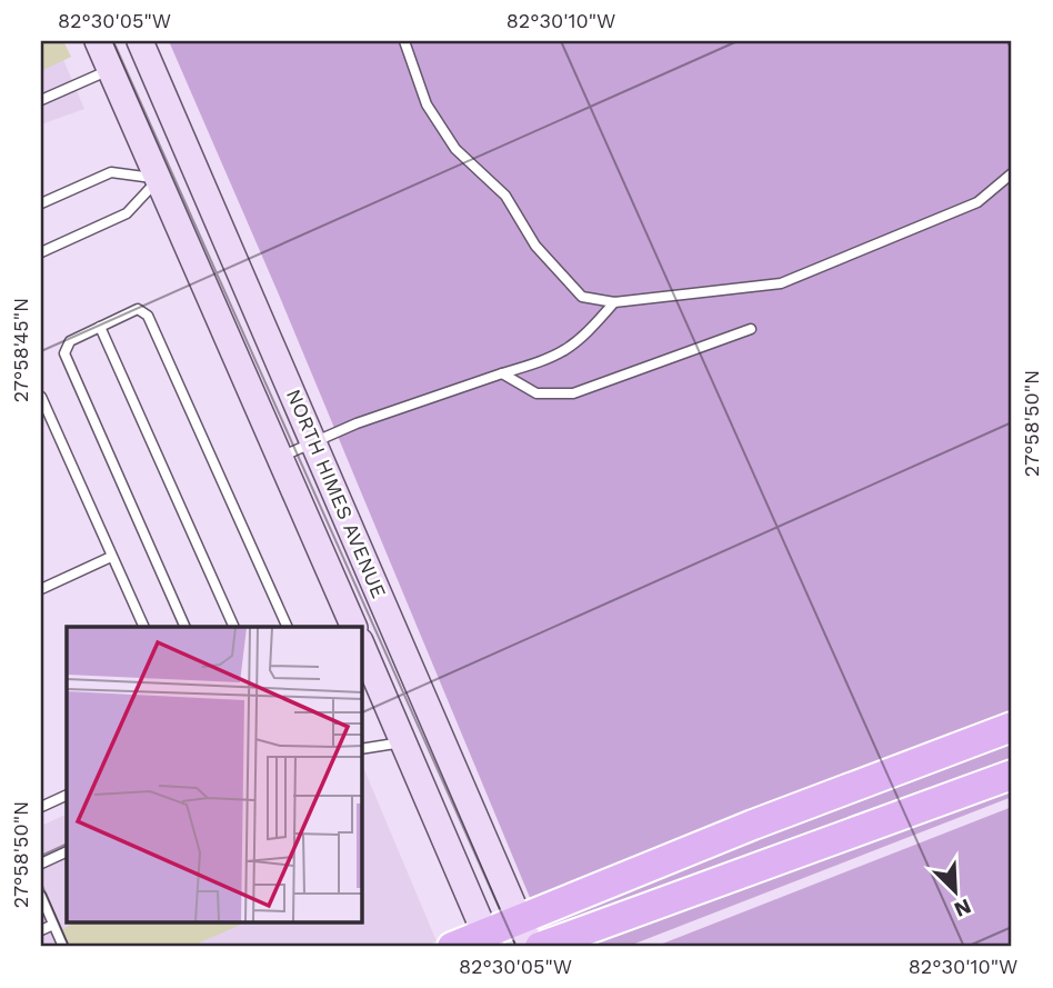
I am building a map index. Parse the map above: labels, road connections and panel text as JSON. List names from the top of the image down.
{
  "streets": {
    "street": ["NORTH HIMES AVENUE"]
  },
  "north": "bottom right",
  "coordinates": [
    "82°30'05\"W",
    "82°30'10\"W",
    "27°58'45\"N",
    "27°58'50\"N"
  ]
}
